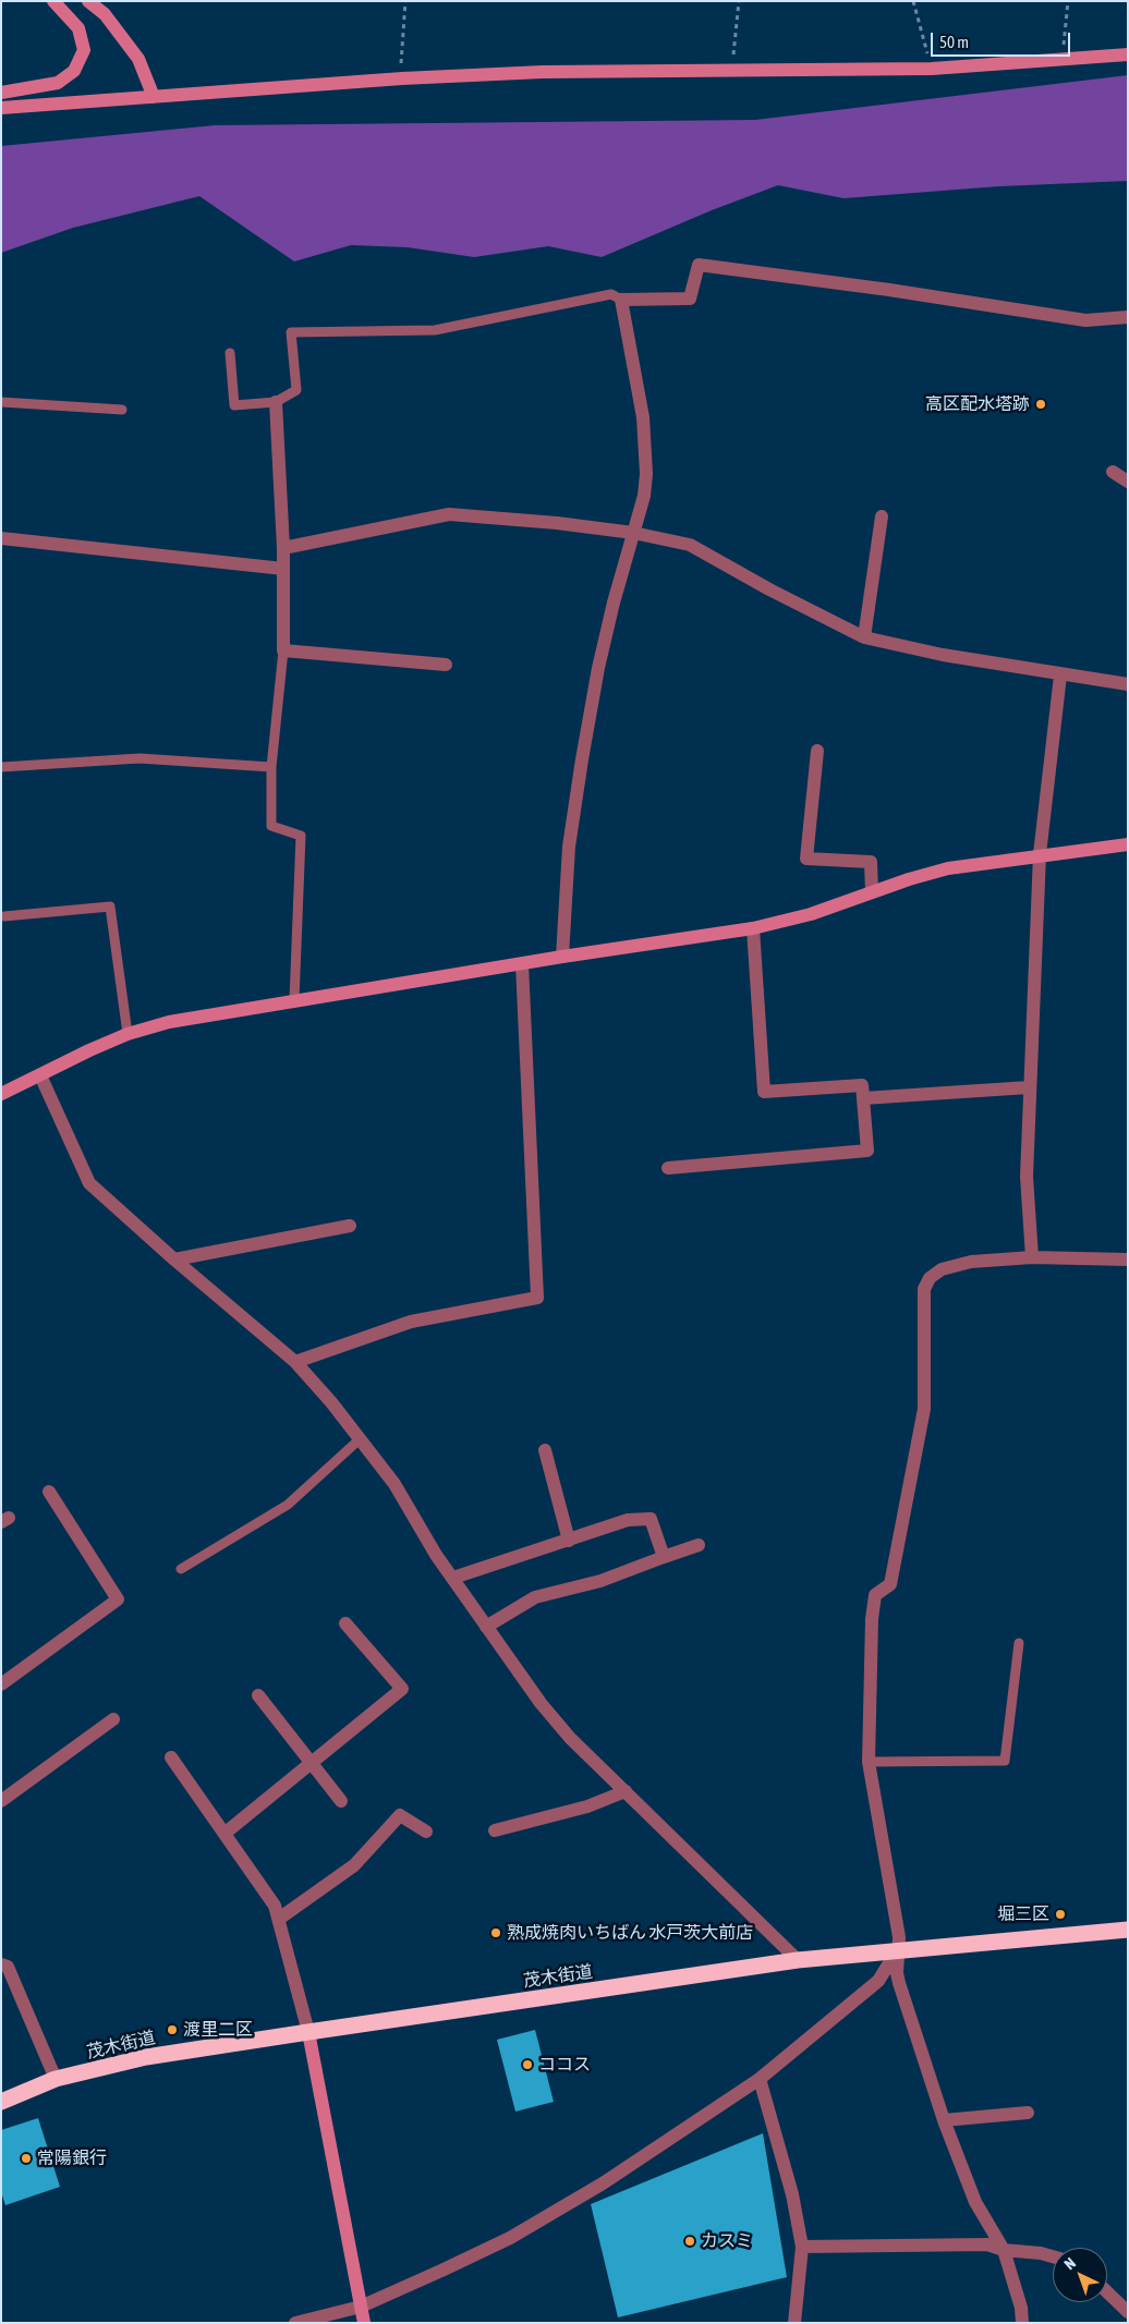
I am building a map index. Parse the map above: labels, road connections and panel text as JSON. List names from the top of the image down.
{
  "streets": {
    "highway": ["茂木街道"]
  },
  "places": [
    "高区配水塔跡",
    "堀三区",
    "熟成焼肉いちばん 水戸茨大前店",
    "渡里二区",
    "ココス",
    "常陽銀行",
    "カスミ"
  ],
  "scale_bar": "50 m",
  "north": "top left"
}
